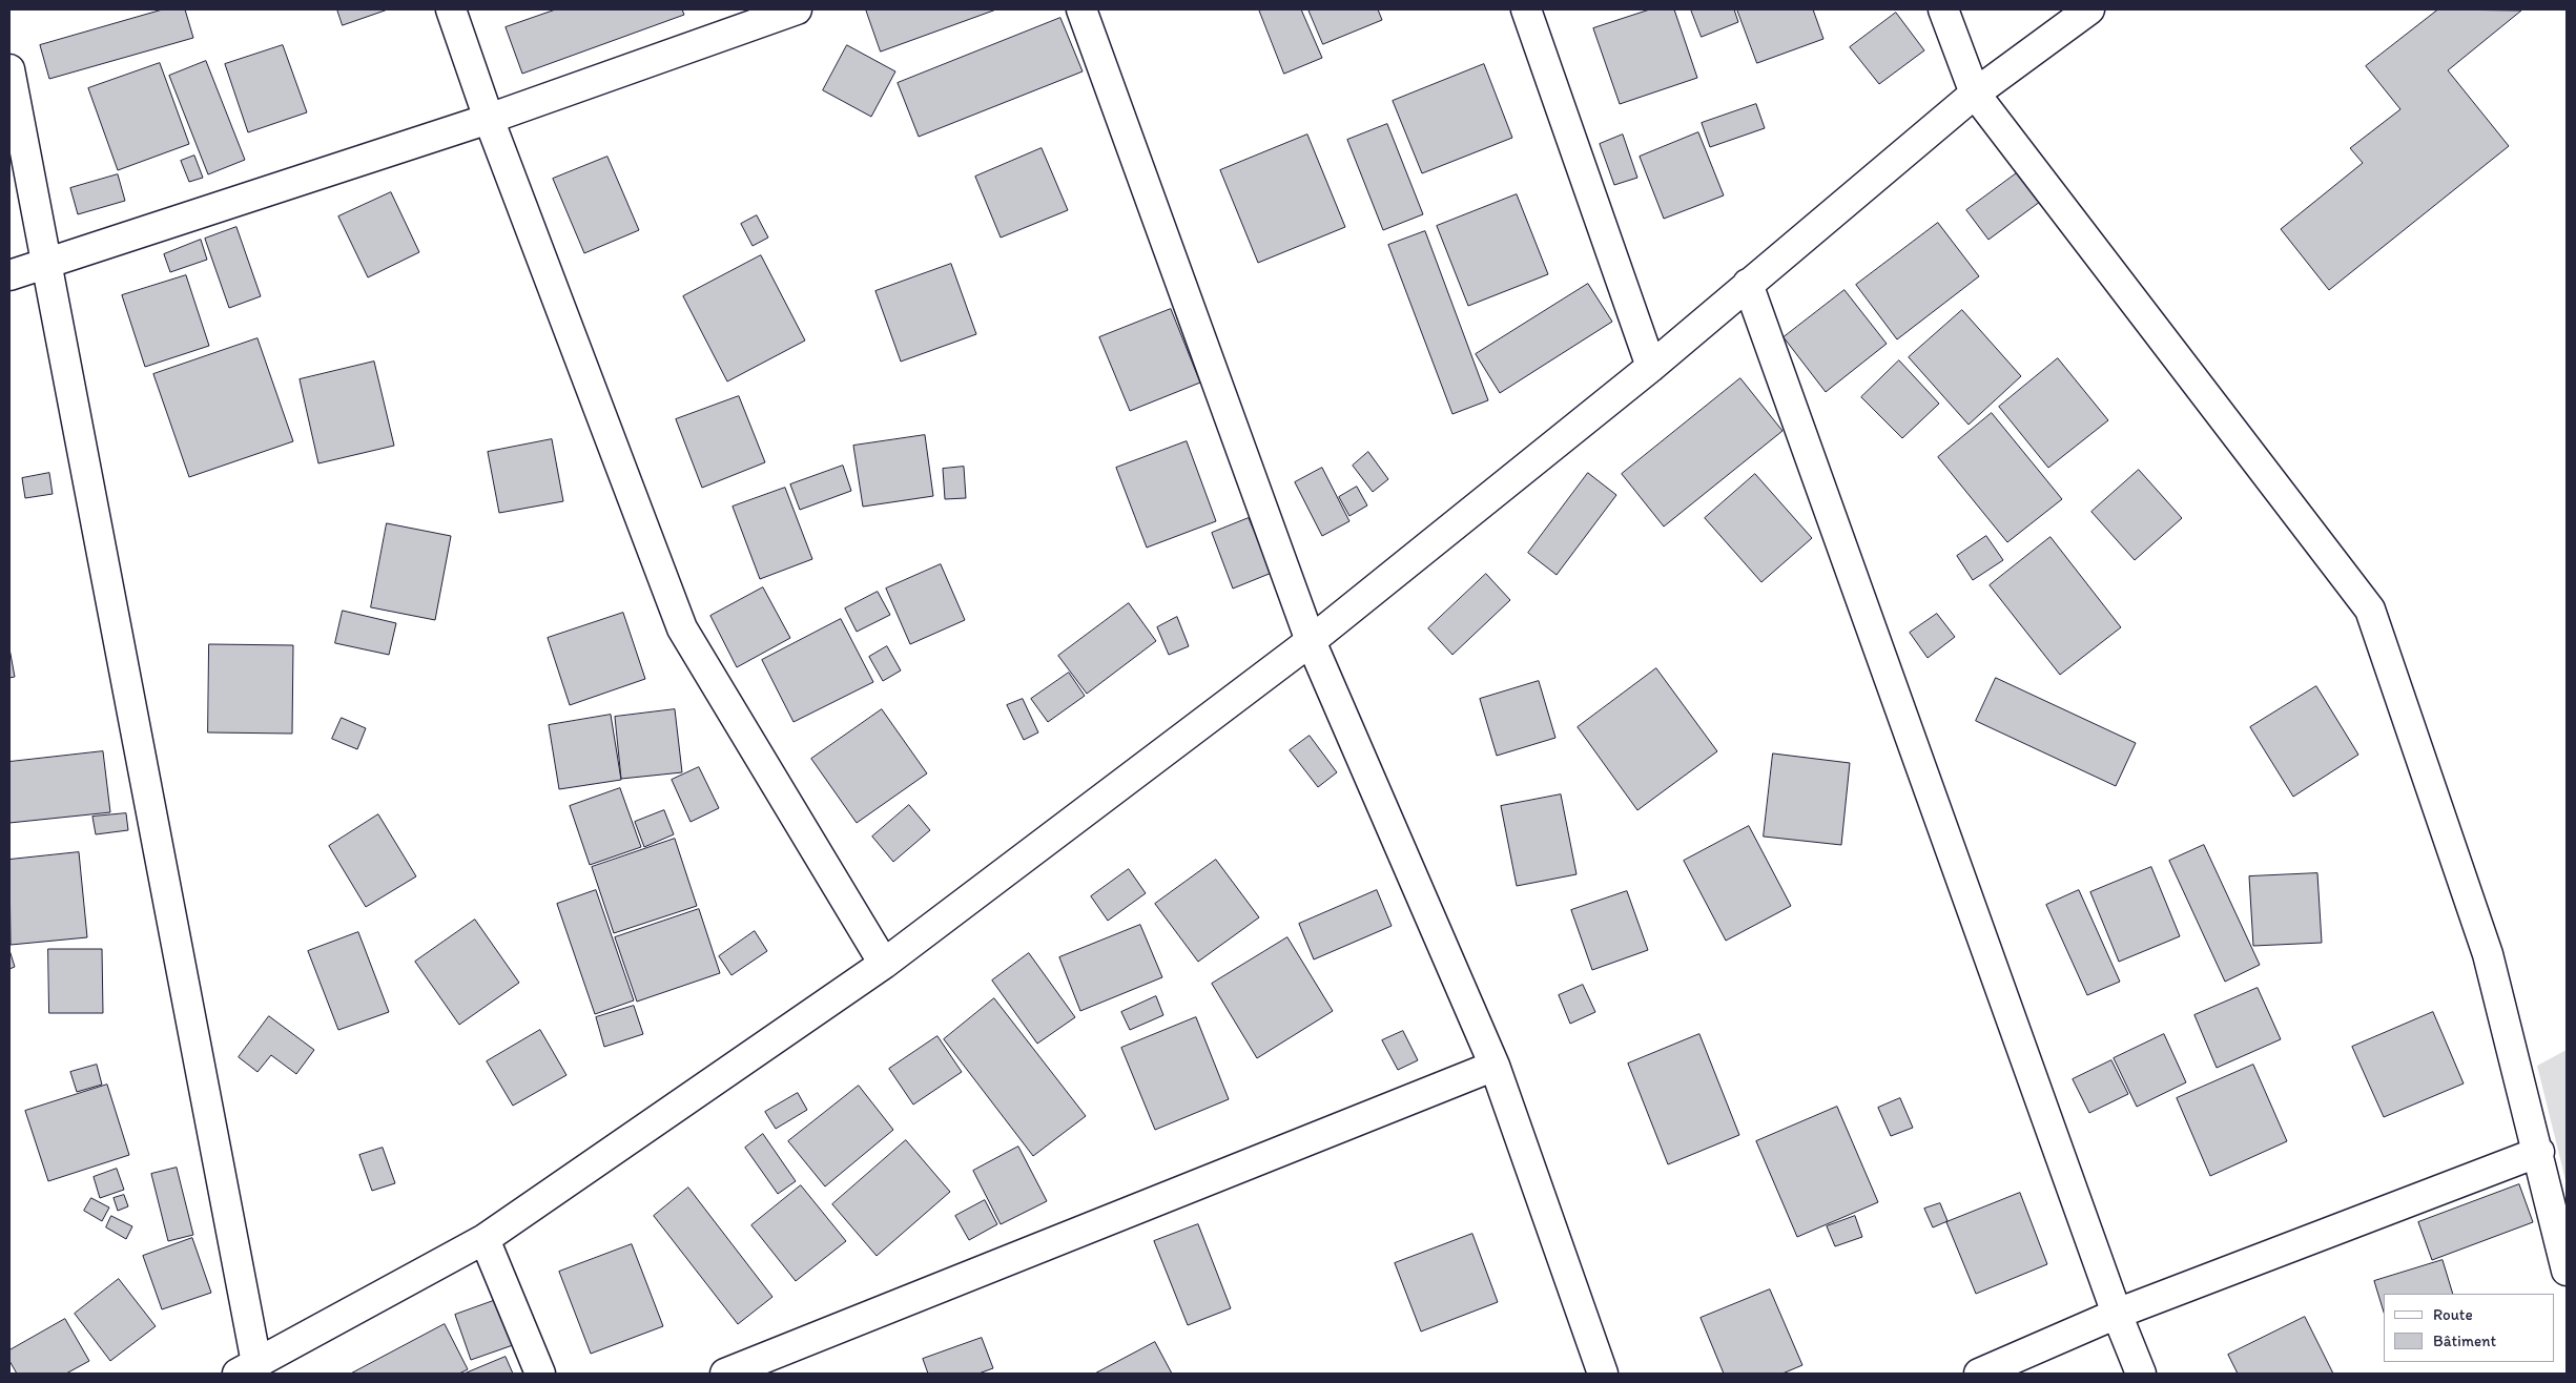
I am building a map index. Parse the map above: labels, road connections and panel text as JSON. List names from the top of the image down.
{
  "legend": ["Route", "Bâtiment"]
}
